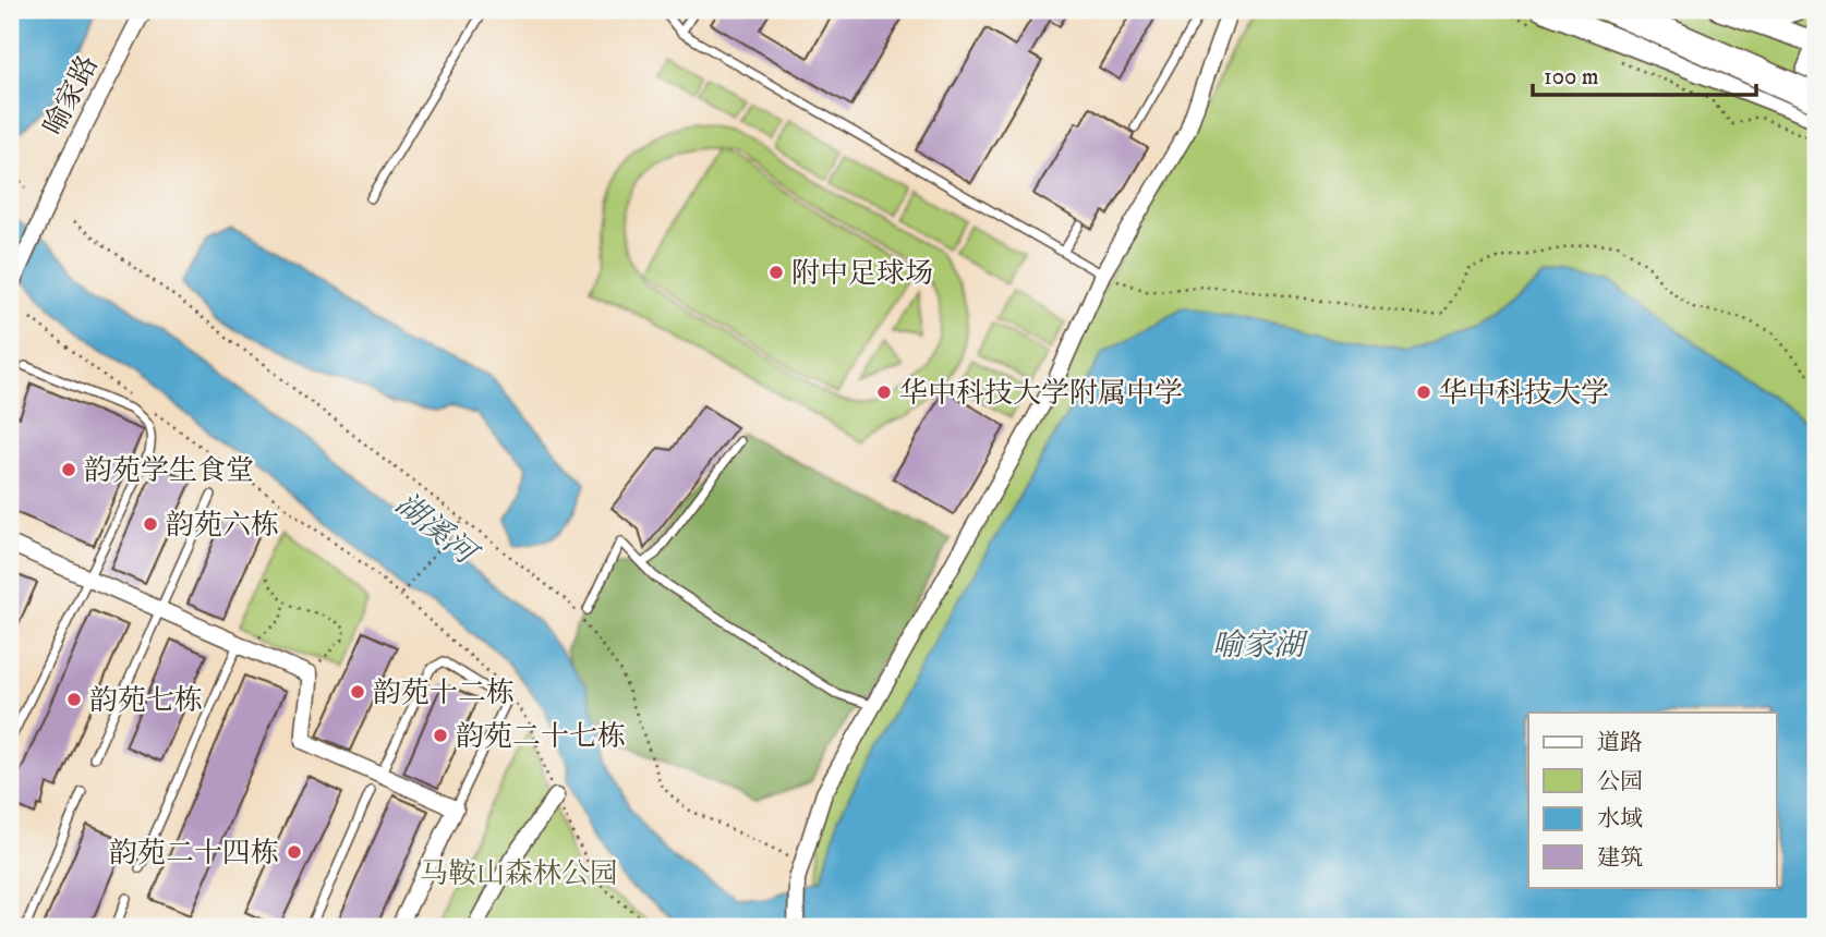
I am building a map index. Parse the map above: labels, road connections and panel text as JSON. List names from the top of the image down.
{
  "streets": {
    "street": ["喻家路"]
  },
  "water": ["湖溪河", "喻家湖"],
  "parks": ["马鞍山森林公园"],
  "places": [
    "附中足球场",
    "华中科技大学附属中学",
    "华中科技大学",
    "韵苑学生食堂",
    "韵苑六栋",
    "韵苑十二栋",
    "韵苑七栋",
    "韵苑二十七栋",
    "韵苑二十四栋"
  ],
  "legend": [
    "道路",
    "公园",
    "水域",
    "建筑"
  ],
  "scale_bar": "100 m"
}
